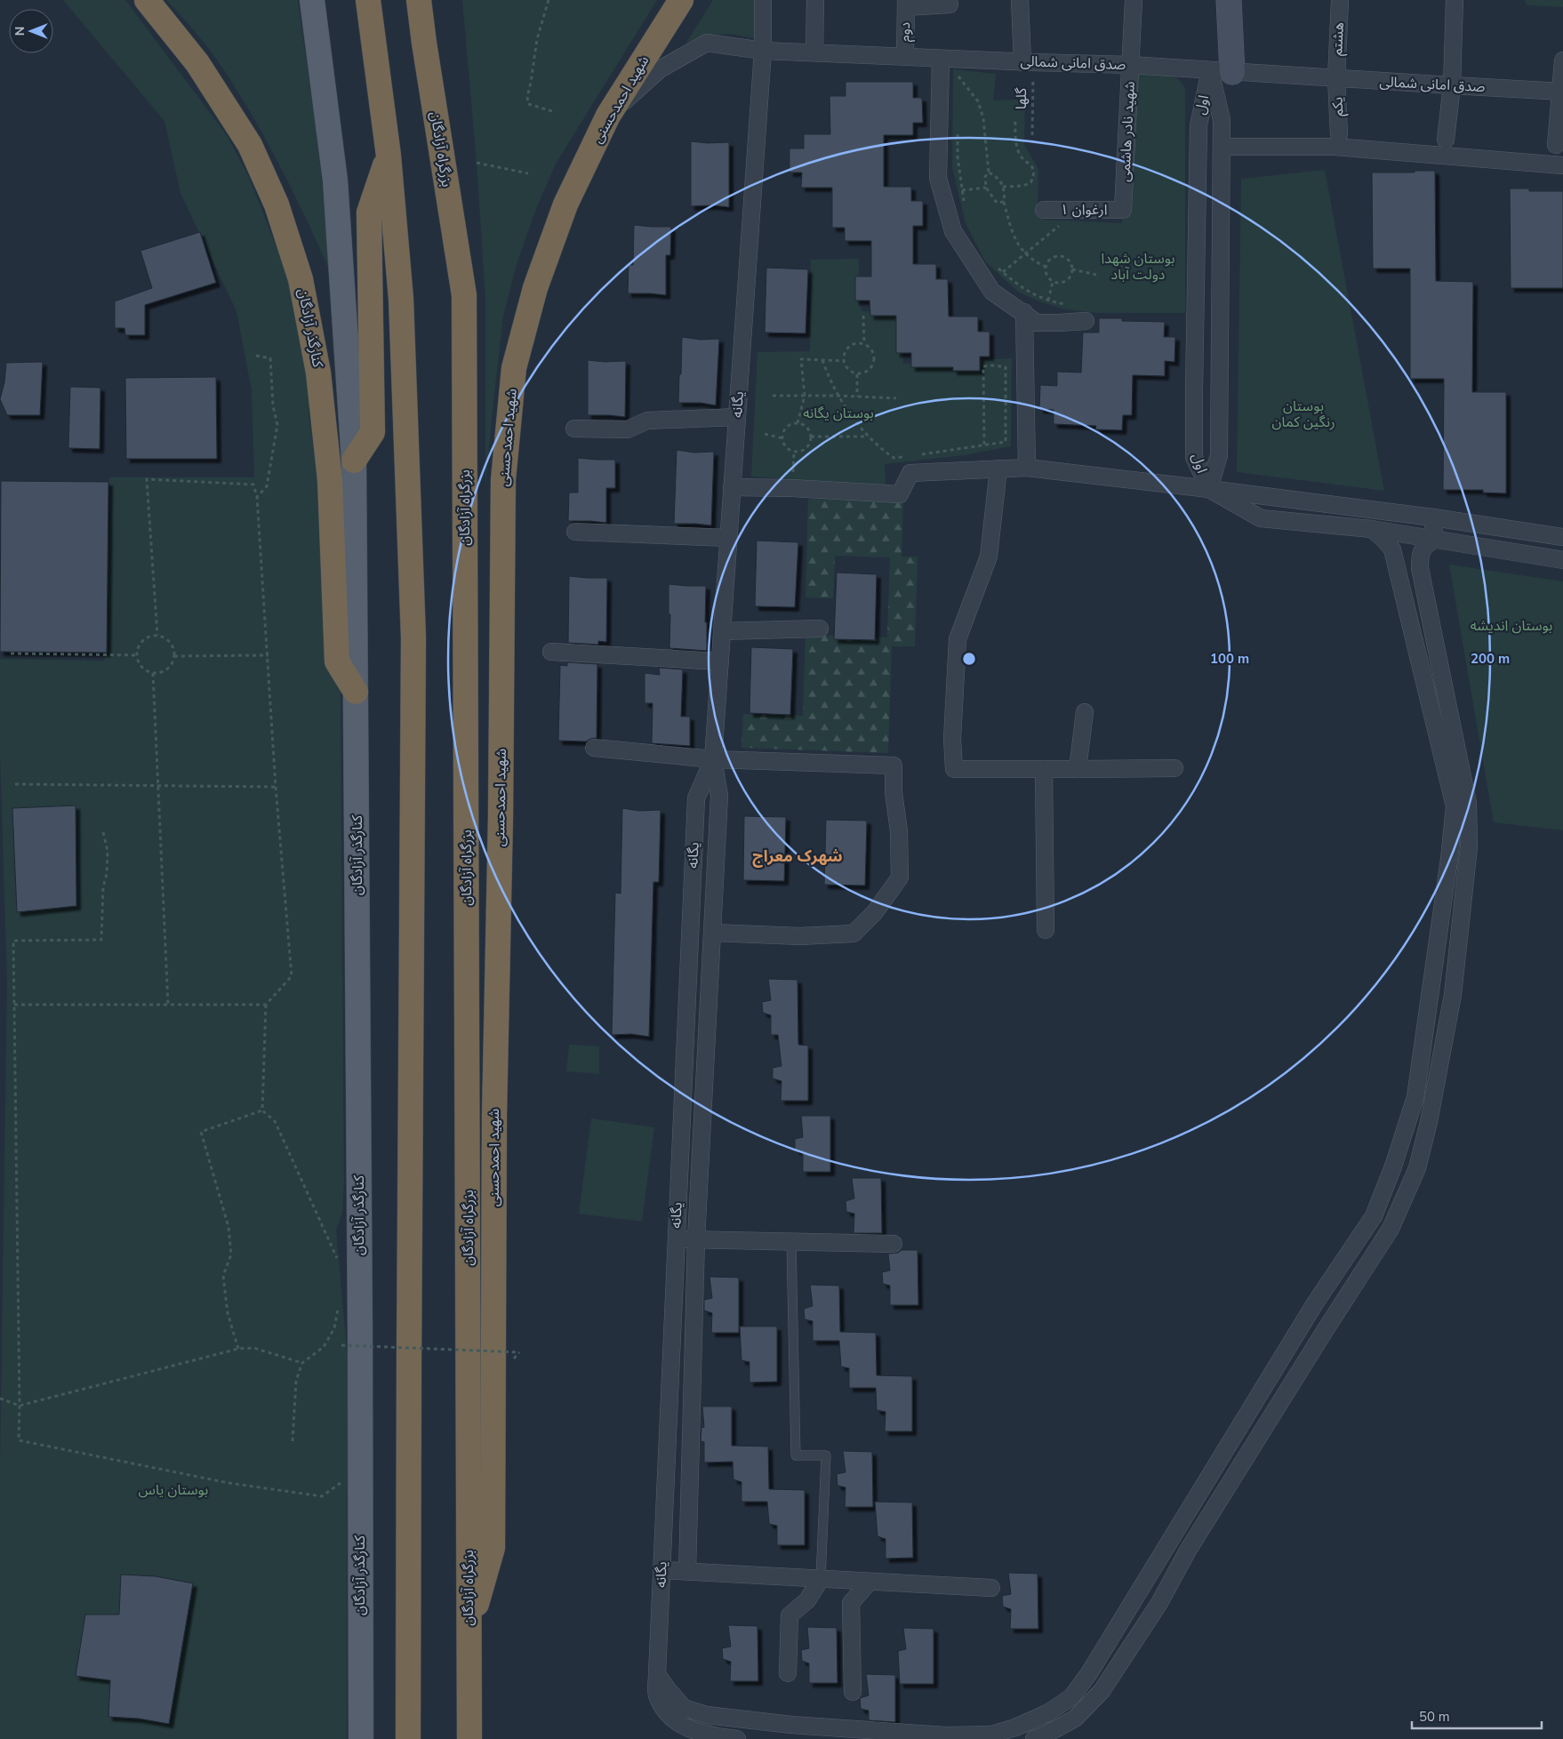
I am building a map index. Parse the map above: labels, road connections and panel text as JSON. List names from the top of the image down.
{
  "streets": {
    "highway": ["شهید احمدحسنی", "بزرگراه آزادگان", "کنارگذر آزادگان"],
    "street": [
      "دوم",
      "هشتم",
      "صدق امانی شمالی",
      "اول",
      "یکم",
      "شهید نادر هاشمی",
      "ارغوان ۱",
      "یگانه"
    ],
    "path": ["گلها"]
  },
  "crossings": [
    ["دوم", "صدق امانی شمالی"],
    ["هشتم", "صدق امانی شمالی"],
    ["هشتم", "یکم"],
    ["صدق امانی شمالی", "گلها"],
    ["صدق امانی شمالی", "شهید احمدحسنی"],
    ["صدق امانی شمالی", "اول"],
    ["صدق امانی شمالی", "یکم"],
    ["صدق امانی شمالی", "شهید نادر هاشمی"],
    ["صدق امانی شمالی", "یگانه"],
    ["شهید احمدحسنی", "بزرگراه آزادگان"],
    ["شهید نادر هاشمی", "ارغوان ۱"]
  ],
  "districts": ["شهرک معراج"],
  "parks": [
    "بوستان شهدا دولت آباد",
    "بوستان رنگین کمان",
    "بوستان یگانه",
    "بوستان اندیشه",
    "بوستان یاس"
  ],
  "scale_bar": "50 m",
  "north": "left",
  "rings": ["100 m", "200 m"]
}
